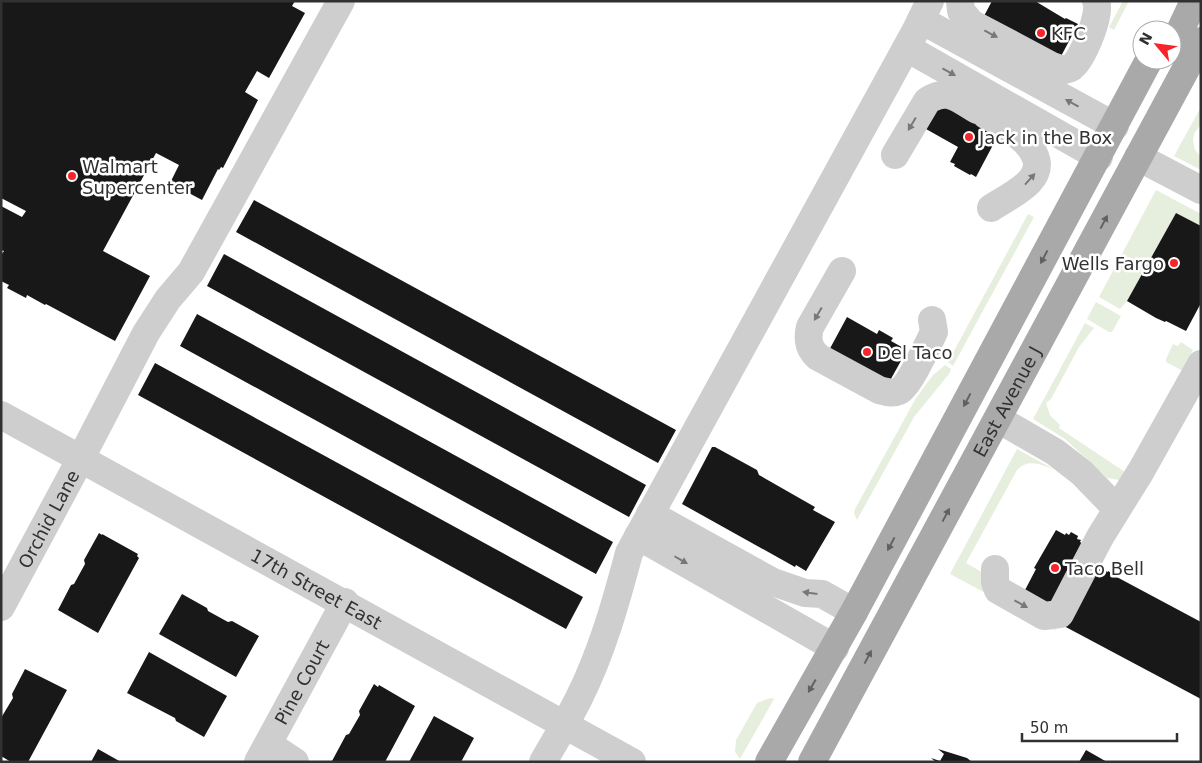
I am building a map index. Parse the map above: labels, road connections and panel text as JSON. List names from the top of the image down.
{
  "streets": {
    "main road": ["East Avenue J"],
    "street": ["Orchid Lane", "17th Street East", "Pine Court"]
  },
  "crossings": [
    ["Orchid Lane", "17th Street East"],
    ["17th Street East", "Pine Court"]
  ],
  "places": [
    "KFC",
    "Jack in the Box",
    "Walmart Supercenter",
    "Wells Fargo",
    "Del Taco",
    "Taco Bell"
  ],
  "scale_bar": "50 m",
  "north": "top left"
}
